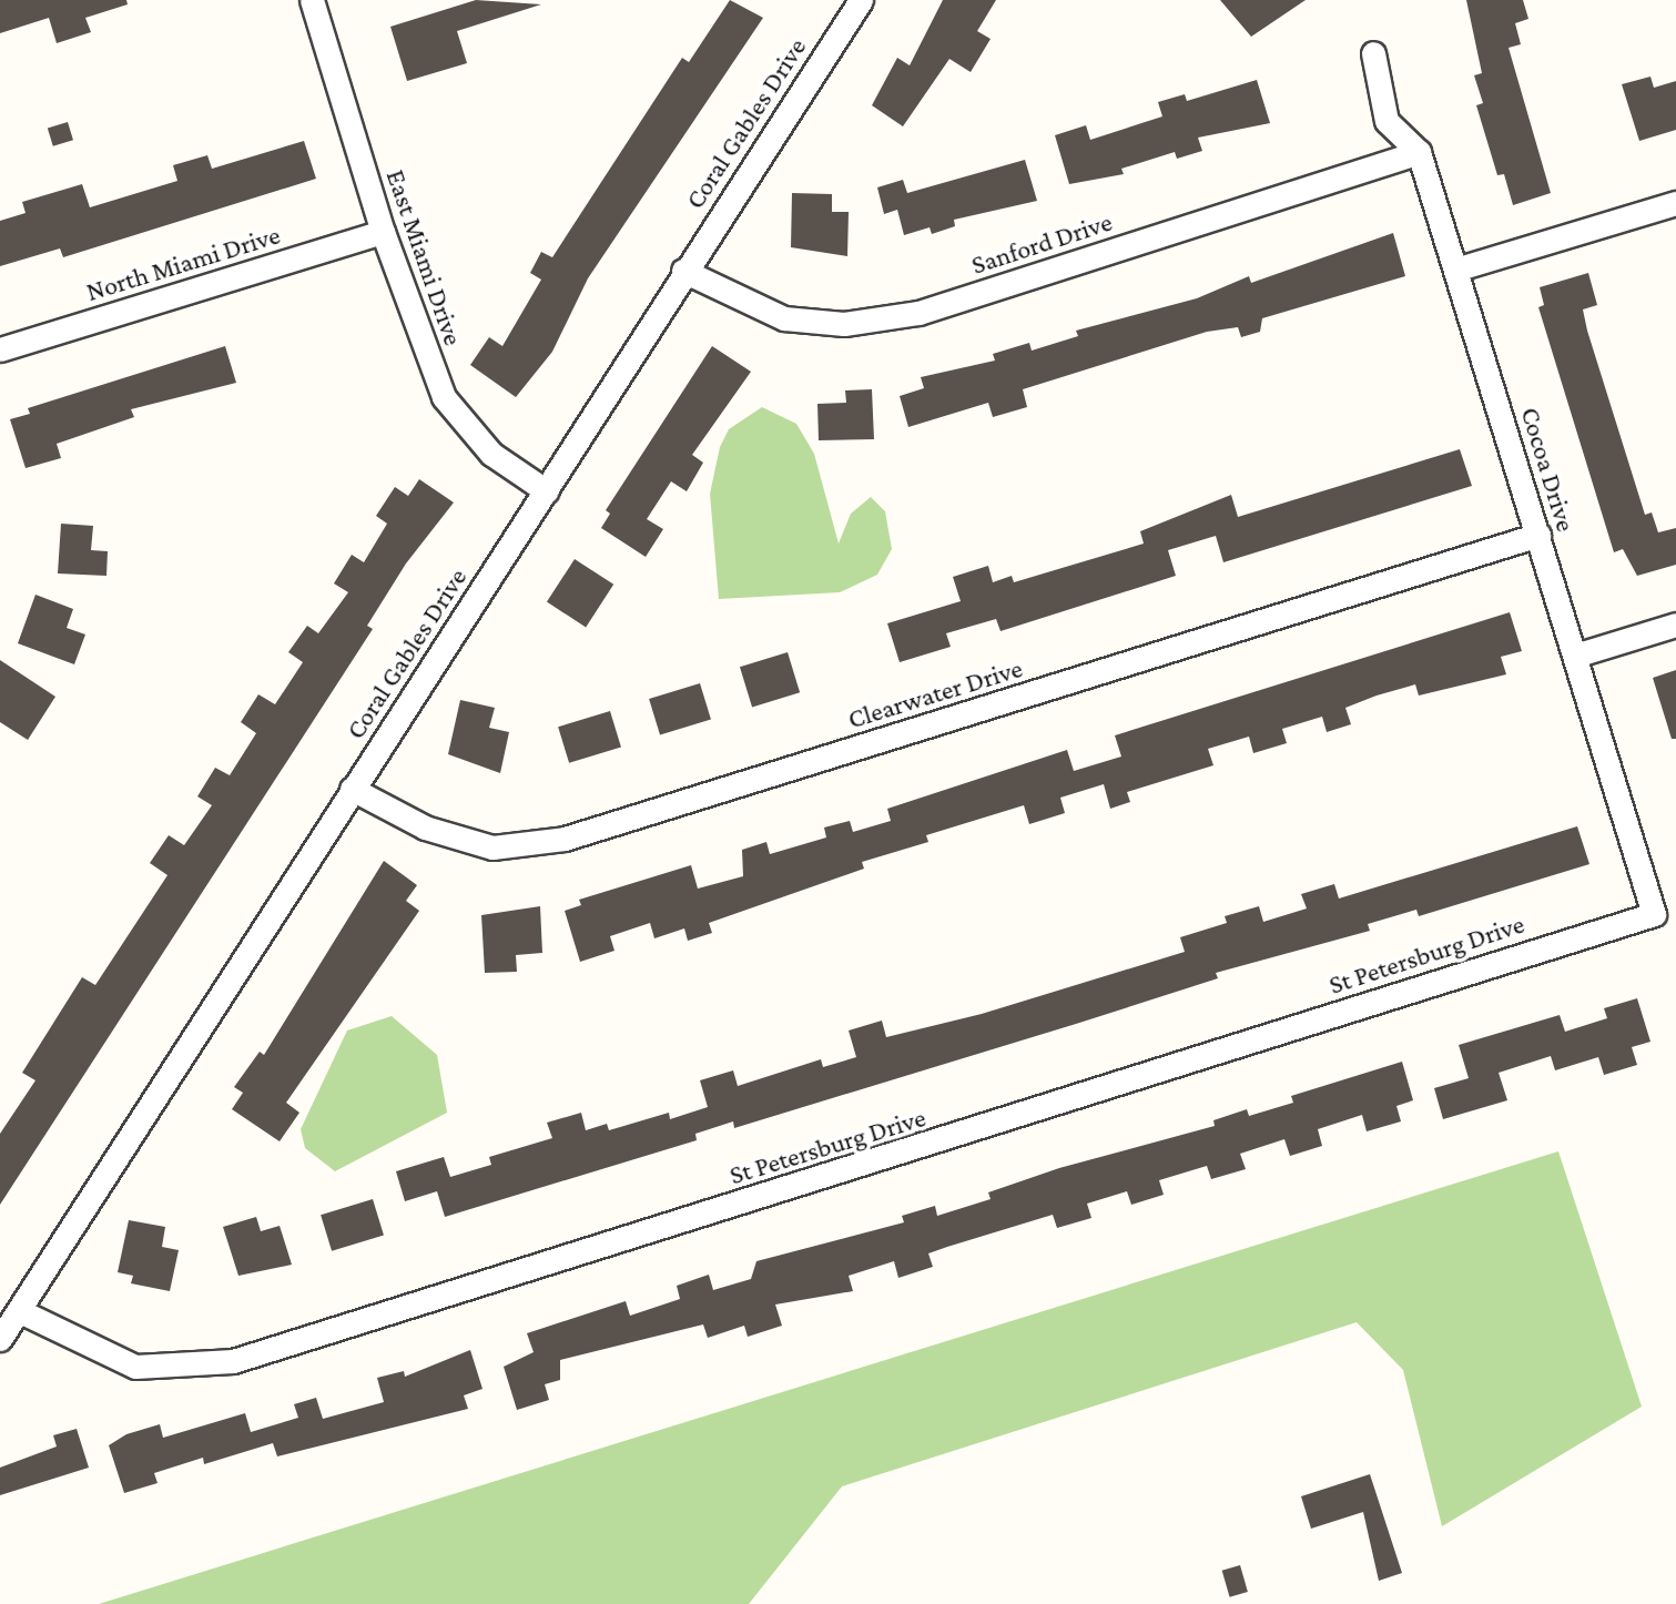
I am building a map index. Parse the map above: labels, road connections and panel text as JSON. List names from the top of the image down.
{
  "streets": {
    "street": [
      "Coral Gables Drive",
      "Sanford Drive",
      "East Miami Drive",
      "North Miami Drive",
      "Cocoa Drive",
      "Clearwater Drive",
      "St Petersburg Drive"
    ]
  },
  "crossings": [
    ["Coral Gables Drive", "Sanford Drive"],
    ["Coral Gables Drive", "East Miami Drive"],
    ["Coral Gables Drive", "Clearwater Drive"],
    ["Coral Gables Drive", "St Petersburg Drive"],
    ["Sanford Drive", "Cocoa Drive"],
    ["East Miami Drive", "North Miami Drive"],
    ["Cocoa Drive", "Clearwater Drive"],
    ["Cocoa Drive", "St Petersburg Drive"]
  ]
}
